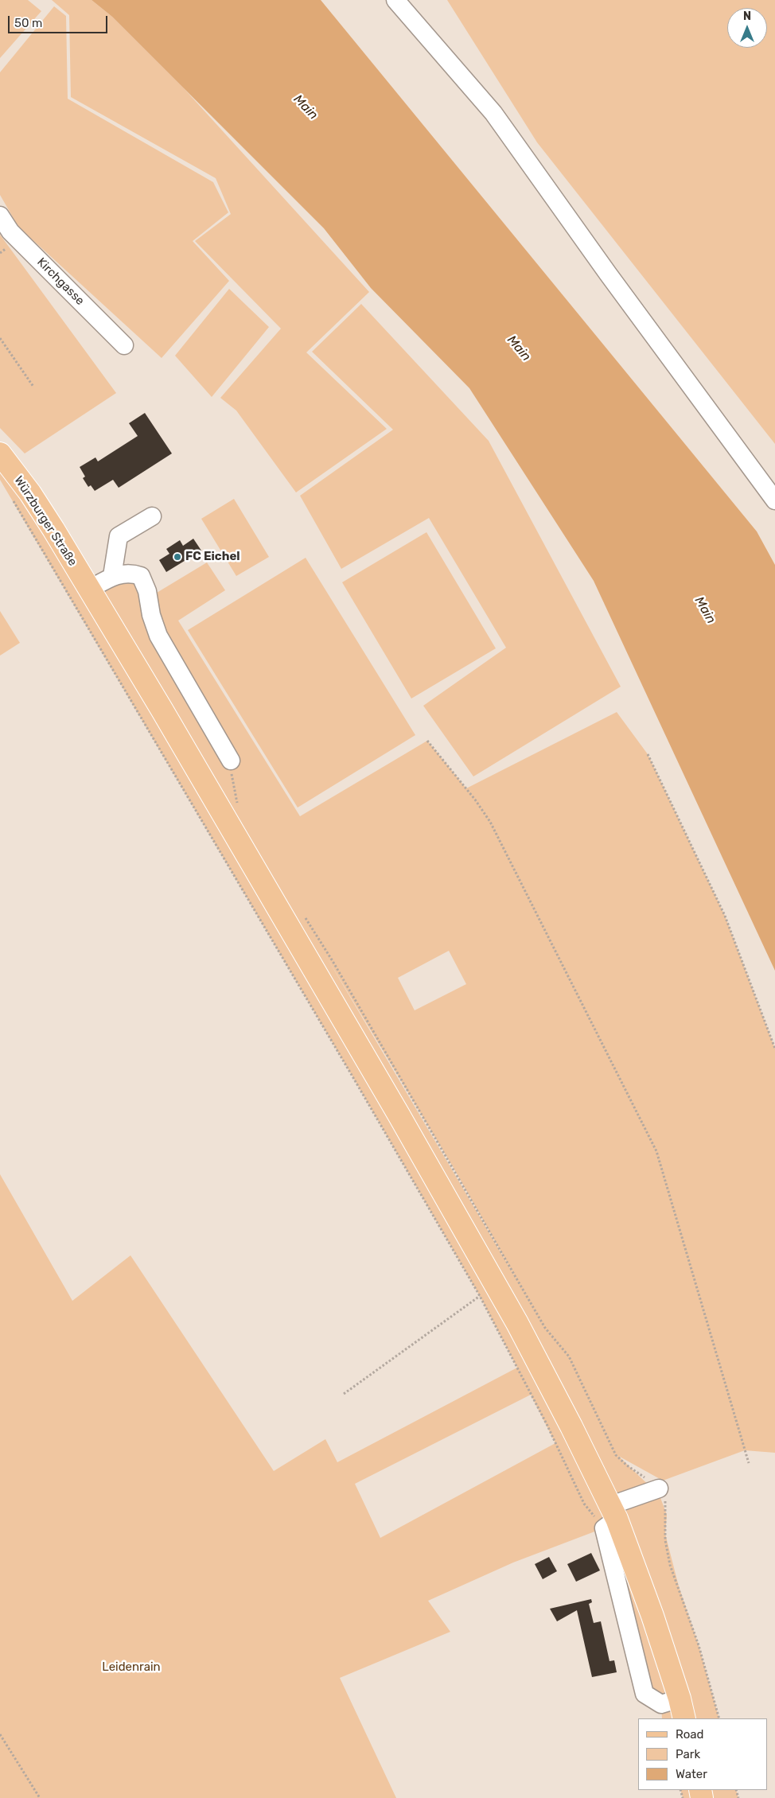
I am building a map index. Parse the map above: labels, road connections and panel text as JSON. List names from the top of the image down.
{
  "streets": {
    "main road": ["Würzburger Straße"],
    "street": ["Kirchgasse"]
  },
  "water": ["Main"],
  "parks": ["Leidenrain"],
  "places": ["FC Eichel"],
  "legend": ["Road", "Park", "Water"],
  "scale_bar": "50 m",
  "north": "top"
}
